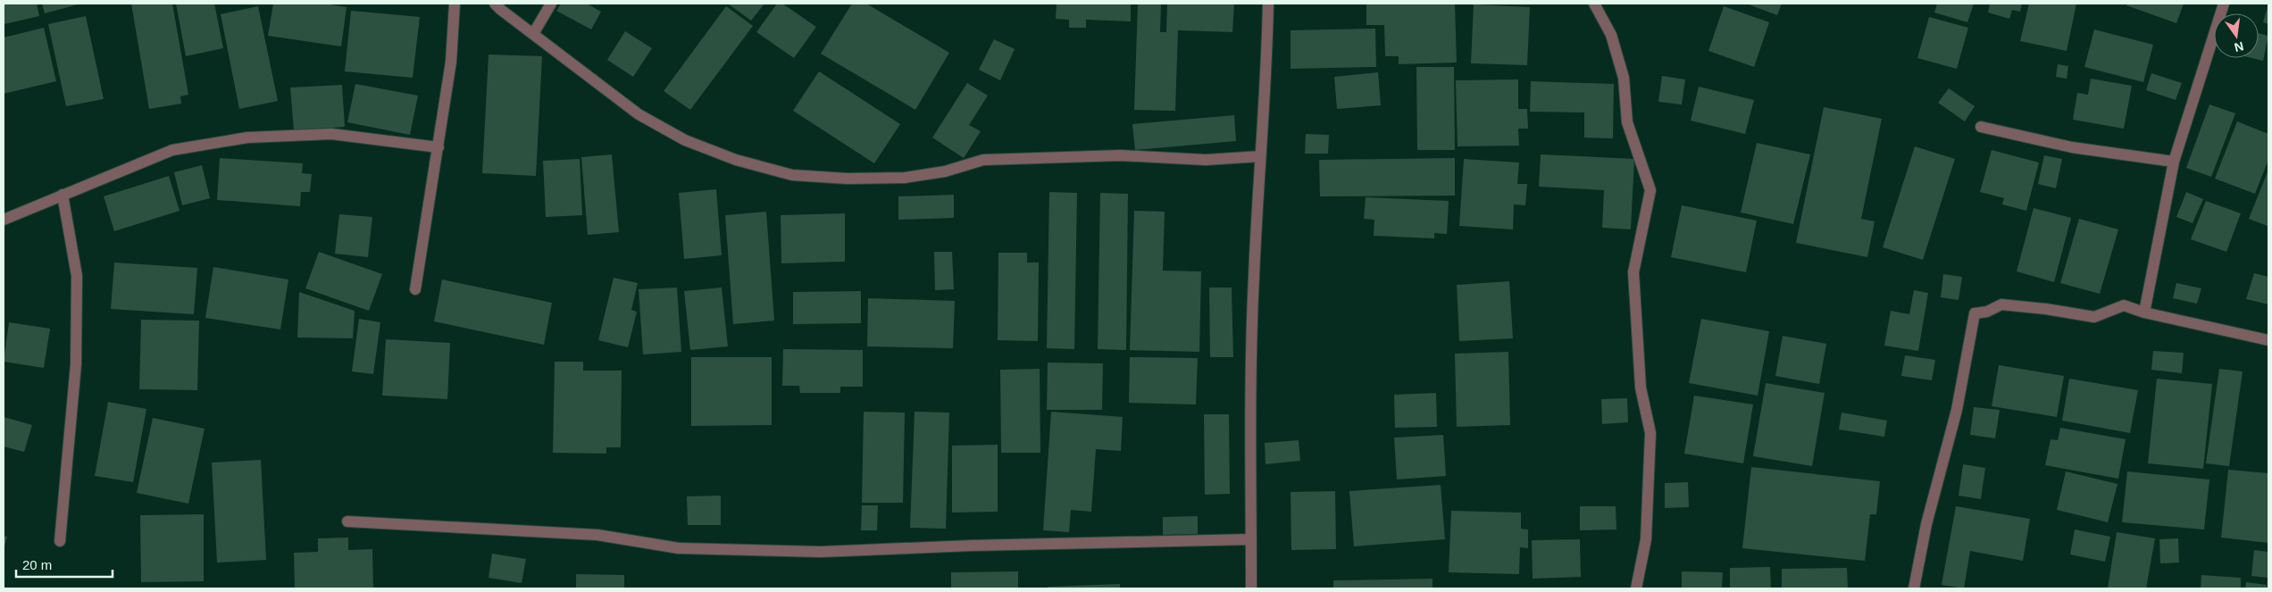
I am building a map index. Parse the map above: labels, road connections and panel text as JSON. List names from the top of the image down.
{
  "scale_bar": "20 m",
  "north": "bottom"
}
